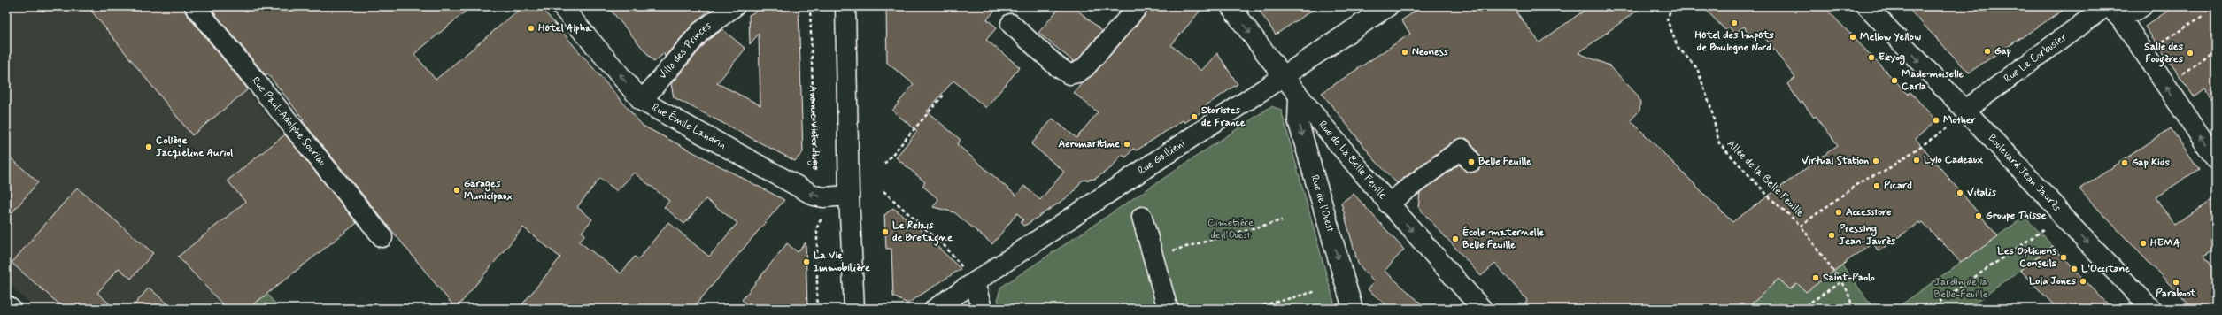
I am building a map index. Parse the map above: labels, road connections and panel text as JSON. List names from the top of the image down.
{
  "streets": {
    "street": [
      "Villa des Princes",
      "Rue Le Corbusier",
      "Rue Paul-Adolphe Souriau",
      "Rue Émile Landrin",
      "Rue Gallieni",
      "Rue de La Belle Feuille",
      "Boulevard Jean Jaurès",
      "Rue de l'Ouest"
    ],
    "path": ["Avenue Victor Hugo", "Allée de la Belle Feuille"]
  },
  "crossings": [
    ["Villa des Princes", "Rue Émile Landrin"],
    ["Rue Le Corbusier", "Boulevard Jean Jaurès"],
    ["Rue Émile Landrin", "Avenue Victor Hugo"],
    ["Rue Gallieni", "Rue de La Belle Feuille"],
    ["Rue de La Belle Feuille", "Rue de l'Ouest"]
  ],
  "one_way": [
    "Rue Émile Landrin",
    "Rue de La Belle Feuille",
    "Boulevard Jean Jaurès",
    "Rue de l'Ouest"
  ],
  "parks": ["Cimetière de l'Ouest", "Jardin de la Belle-Feuille"],
  "places": [
    "Hôtel des Impôts de Boulogne Nord",
    "Hôtel Alpha",
    "Mellow Yellow",
    "Gap",
    "Neoness",
    "Salle des Fougères",
    "Ekyog",
    "Mademoiselle Carla",
    "Storistes de France",
    "Mother",
    "Aeromaritime",
    "Collège Jacqueline Auriol",
    "Lylo Cadeaux",
    "Virtual Station",
    "Belle Feuille",
    "Gap Kids",
    "Picard",
    "Garages Municipaux",
    "Vitalis",
    "Accesstore",
    "Groupe Thisse",
    "Le Relais de Bretagne",
    "Pressing Jean-Jaurès",
    "École maternelle Belle Feuille",
    "HEMA",
    "Les Opticiens Conseils",
    "La Vie Immobilière",
    "L'Occitane",
    "Saint-Paolo",
    "Lola Jones",
    "Paraboot"
  ]
}
